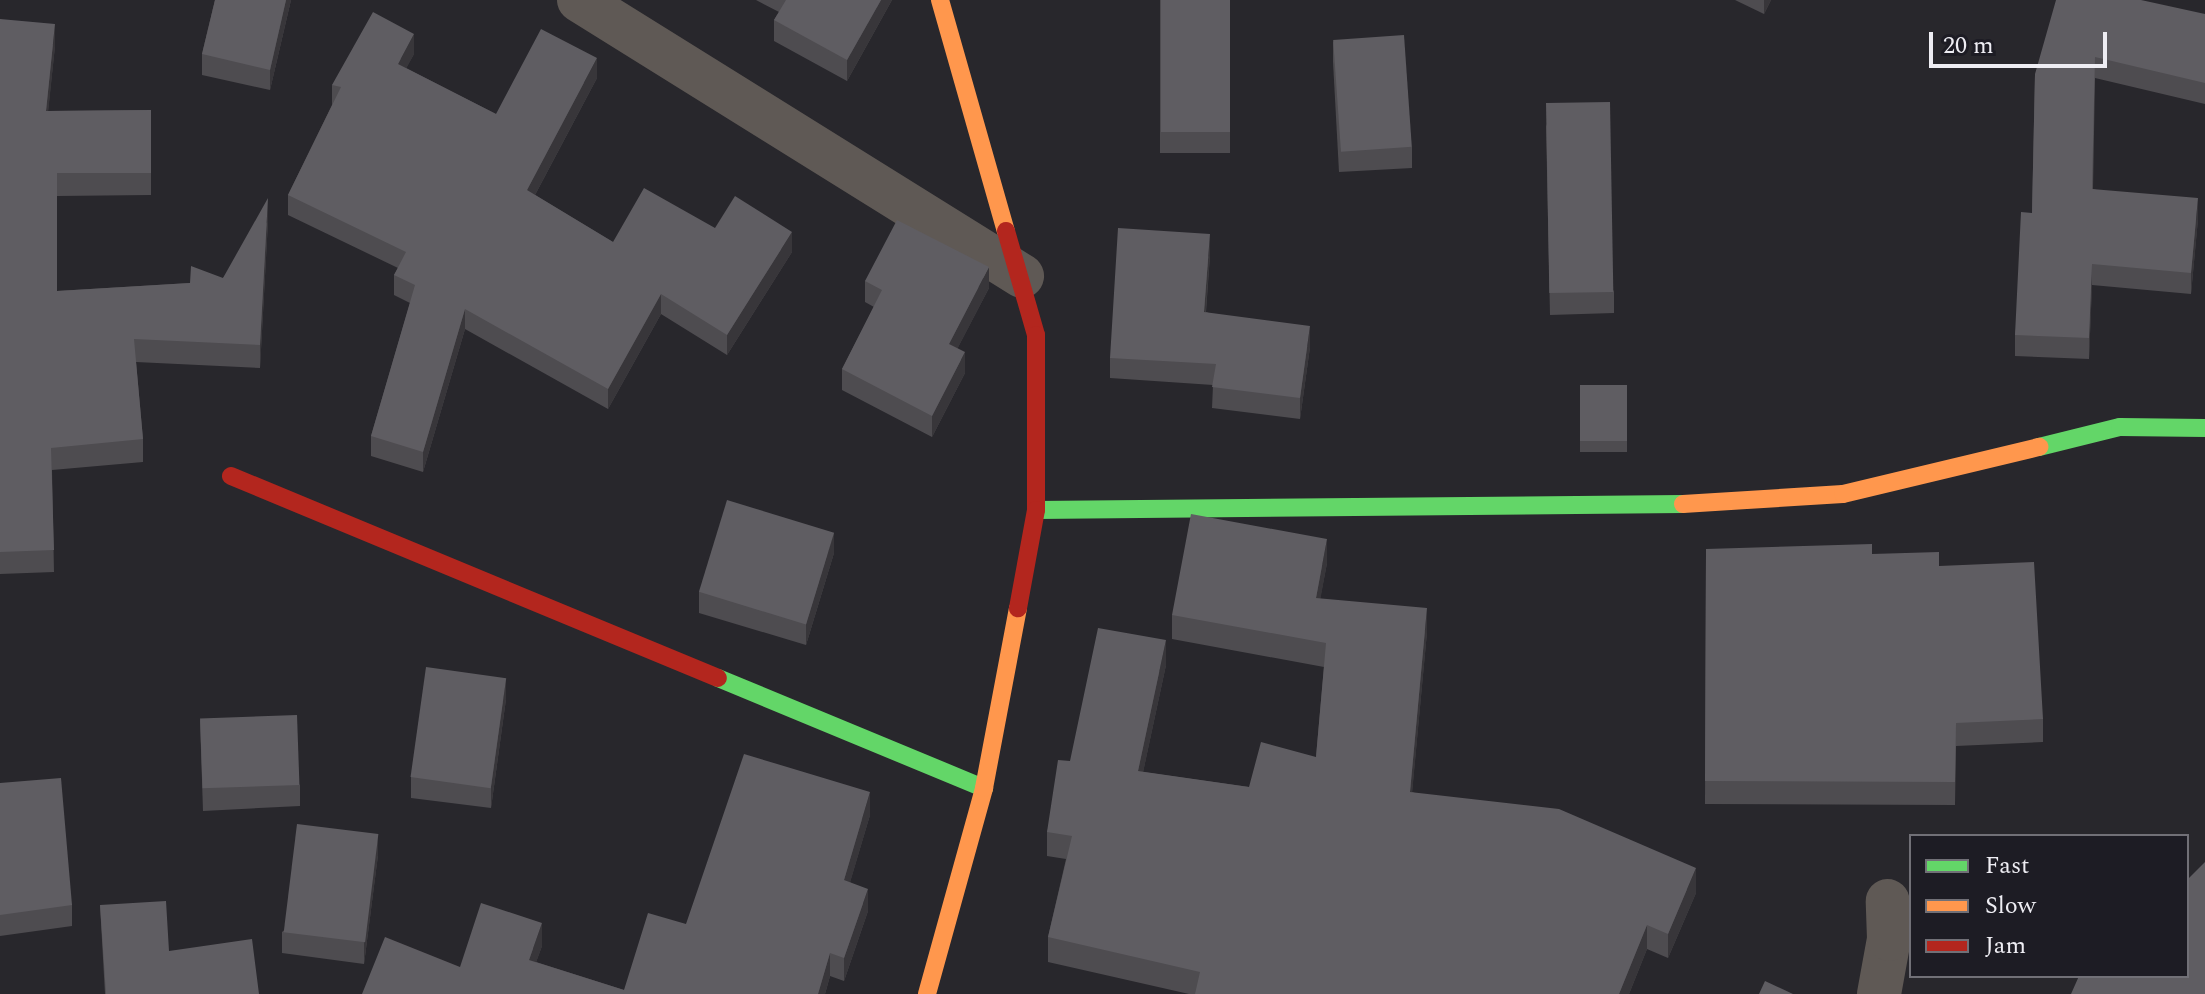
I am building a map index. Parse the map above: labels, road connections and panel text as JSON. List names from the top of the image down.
{
  "legend": ["Fast", "Slow", "Jam"],
  "scale_bar": "20 m"
}
